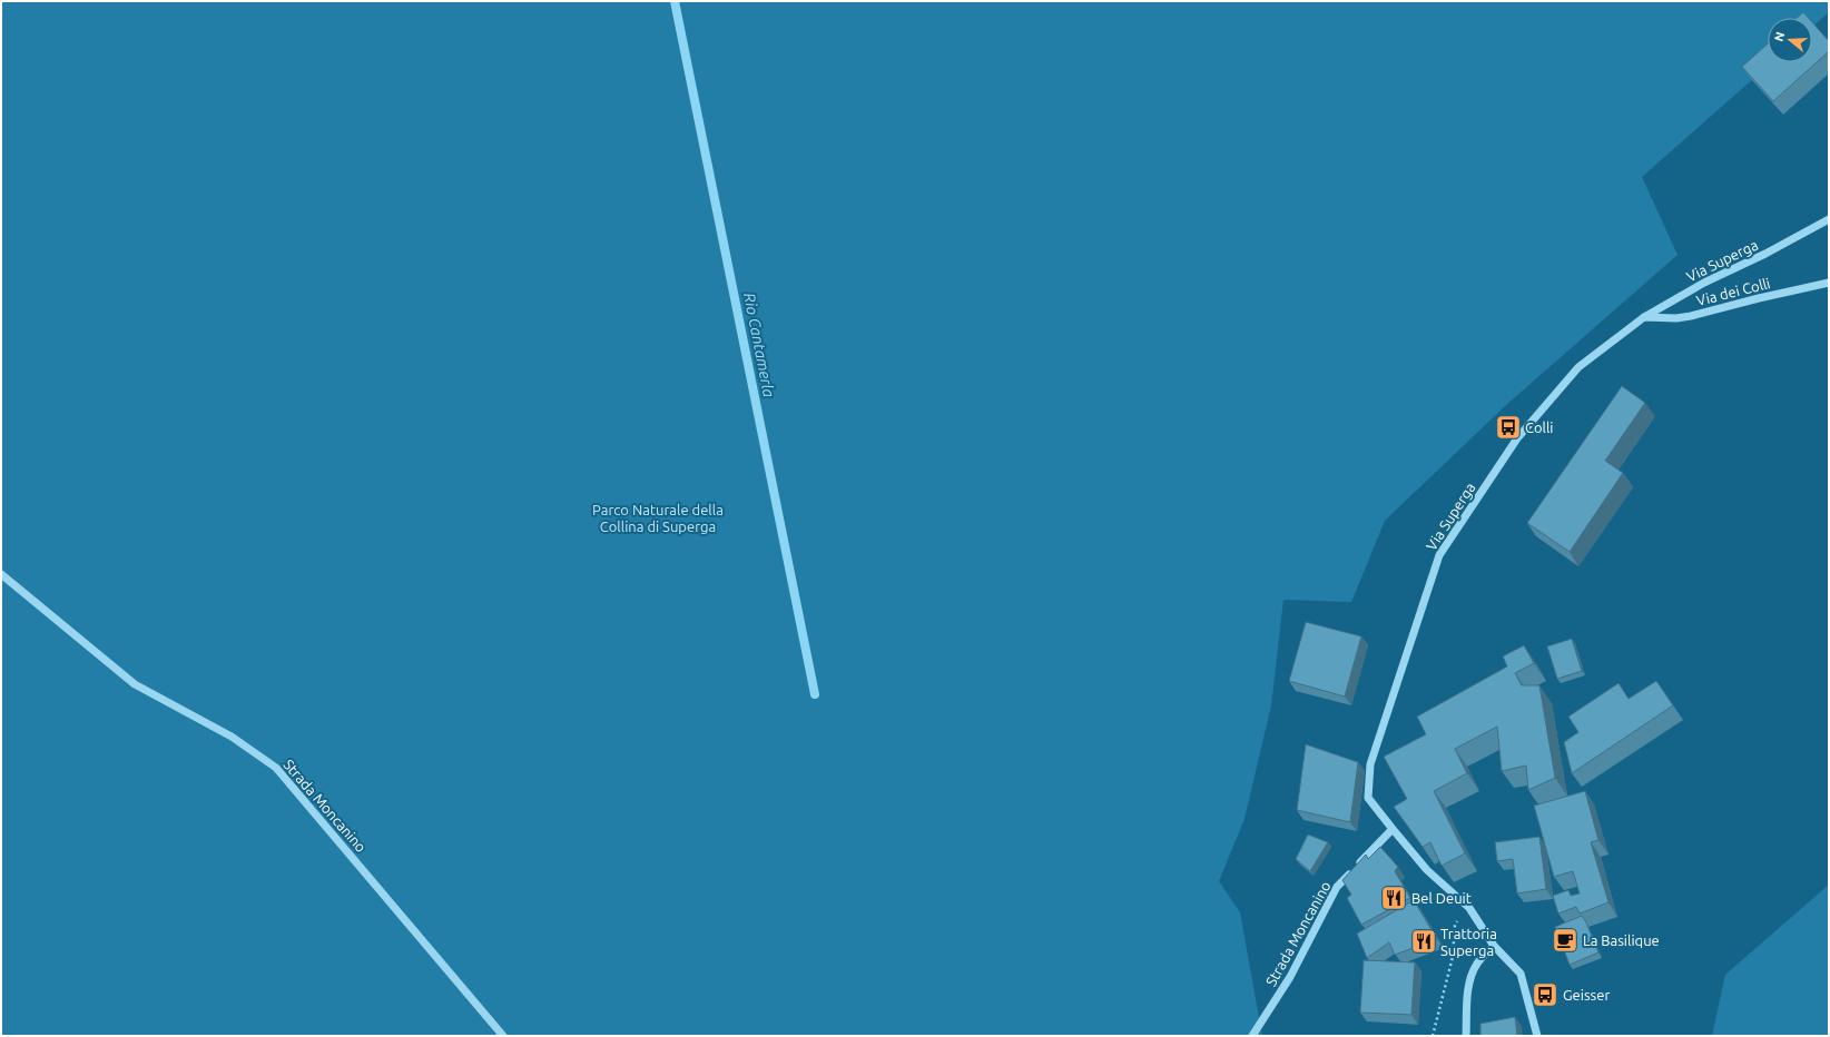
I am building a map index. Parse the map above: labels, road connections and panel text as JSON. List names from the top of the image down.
{
  "streets": {
    "street": ["Via Superga", "Via dei Colli", "Strada Moncanino"]
  },
  "crossings": [
    ["Via Superga", "Via dei Colli"],
    ["Via Superga", "Strada Moncanino"]
  ],
  "water": ["Rio Cantamerla"],
  "parks": ["Parco Naturale della Collina di Superga"],
  "places": {
    "bus stop": ["Colli", "Geisser"],
    "restaurant": ["Bel Deuit", "Trattoria Superga"],
    "cafe": ["La Basilique"]
  },
  "north": "left"
}
